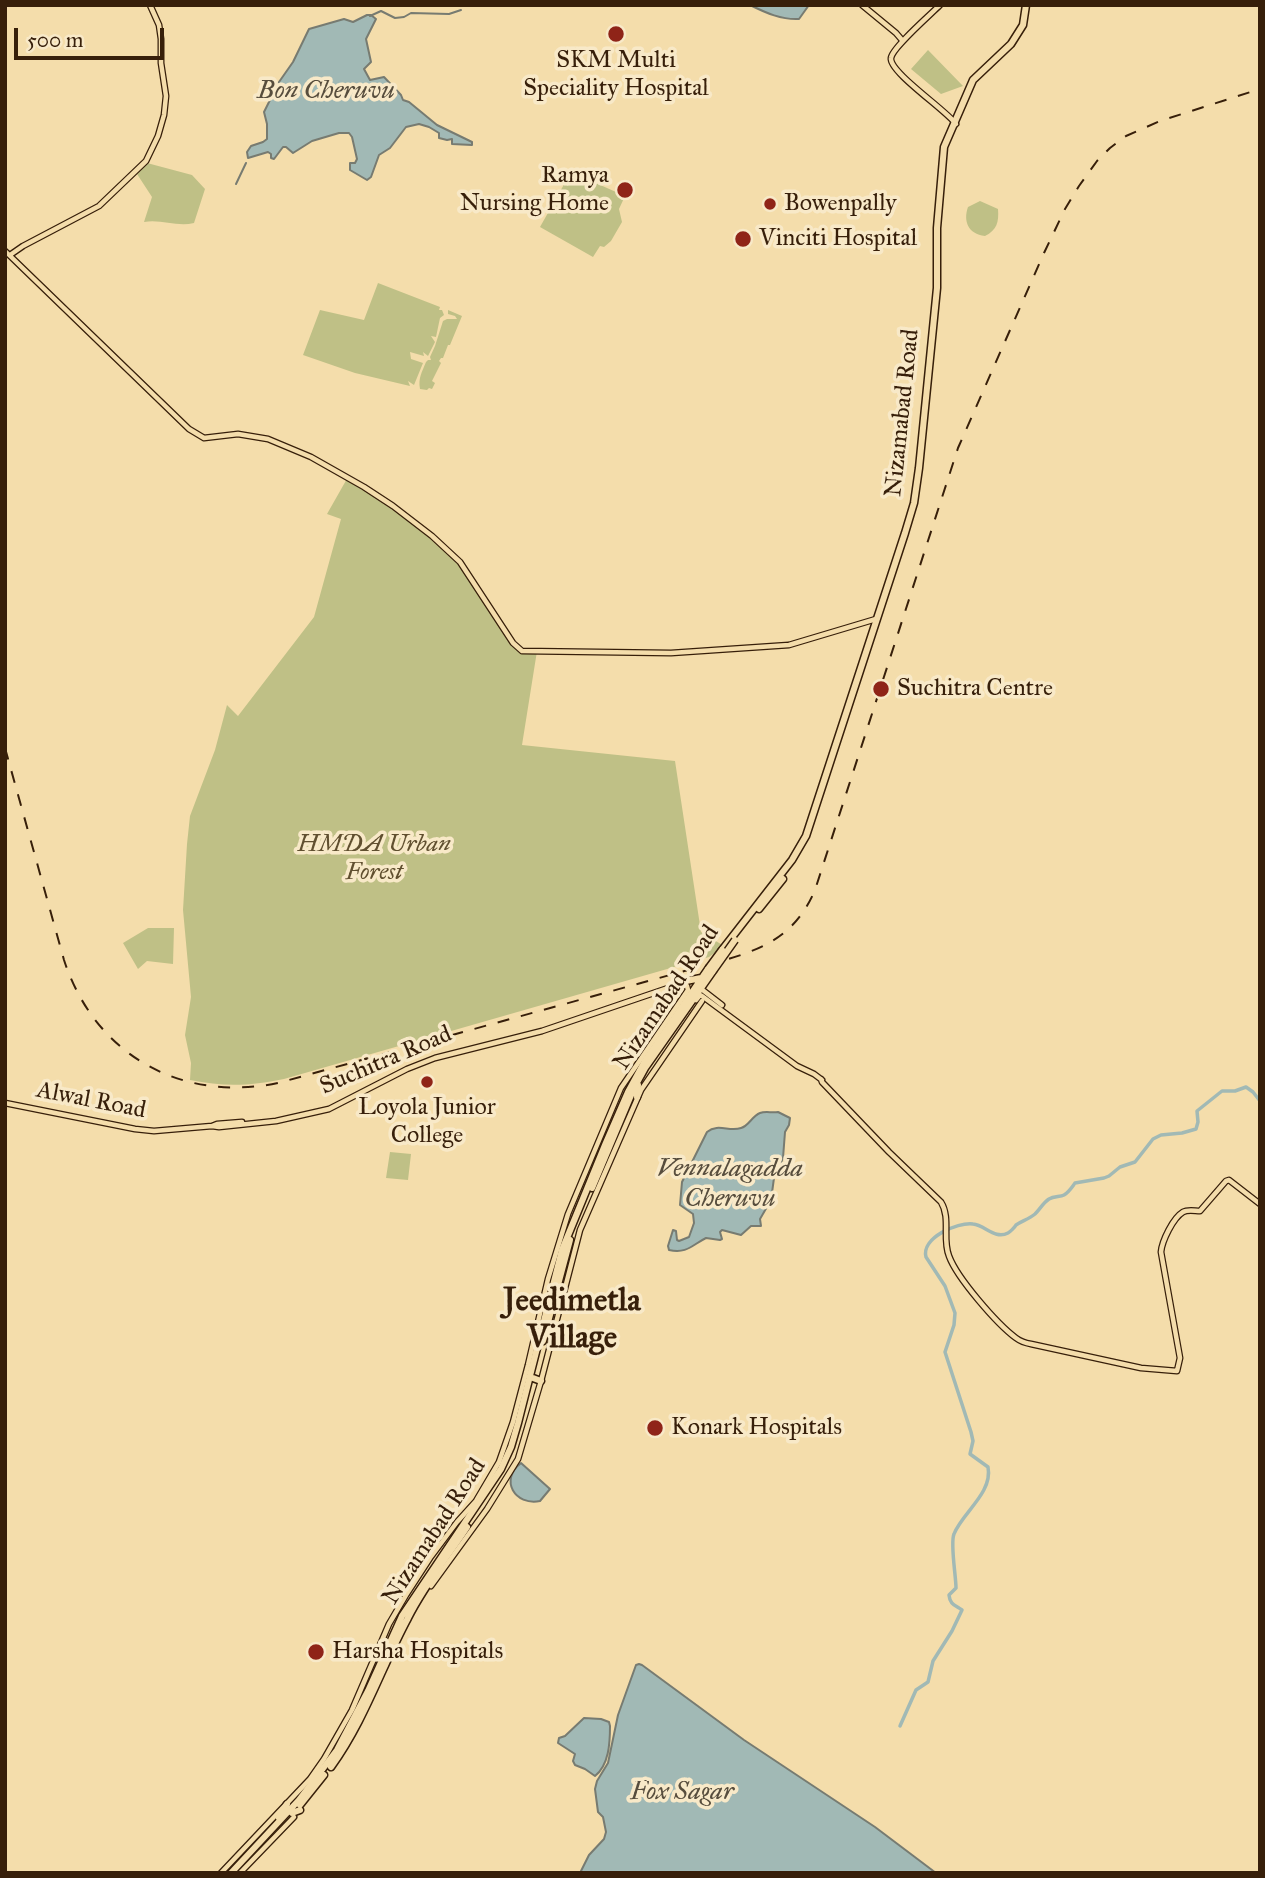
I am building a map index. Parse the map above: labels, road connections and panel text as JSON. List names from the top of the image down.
{
  "streets": {
    "highway": ["Nizamabad Road"],
    "main road": ["Suchitra Road", "Alwal Road"]
  },
  "crossings": [
    ["Nizamabad Road", "Suchitra Road"],
    ["Suchitra Road", "Alwal Road"]
  ],
  "districts": ["Jeedimetla Village"],
  "water": ["Bon Cheruvu", "Vennalagadda Cheruvu", "Fox Sagar"],
  "parks": ["HMDA Urban Forest"],
  "places": [
    "SKM Multi Speciality Hospital",
    "Ramya Nursing Home",
    "Bowenpally",
    "Vinciti Hospital",
    "Suchitra Centre",
    "Loyola Junior College",
    "Konark Hospitals",
    "Harsha Hospitals"
  ],
  "scale_bar": "500 m"
}
